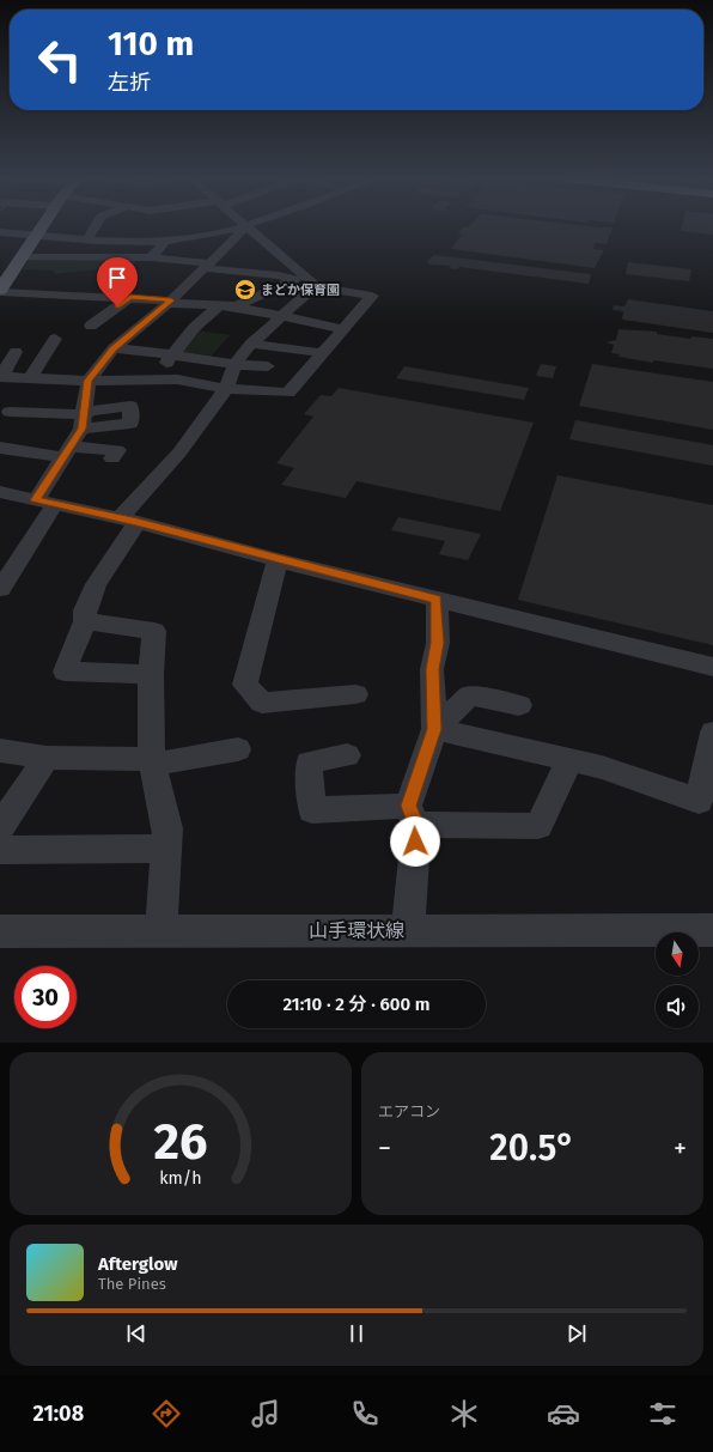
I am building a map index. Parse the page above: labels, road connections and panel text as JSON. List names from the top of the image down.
{
  "streets": {
    "street": ["山手環状線"]
  },
  "places": {
    "school or university": ["まどか保育園"]
  },
  "north": "bottom",
  "page": {
    "turn": ["110 m", "左折"],
    "limit": "30",
    "trip": "21:10 · 2 分 · 600 m",
    "tile": "エアコン",
    "heat": ["−", "20.5°", "+"],
    "song": ["Afterglow", "The Pines"],
    "tabs": "21:08",
    "gauge": ["26", "km/h"]
  }
}
